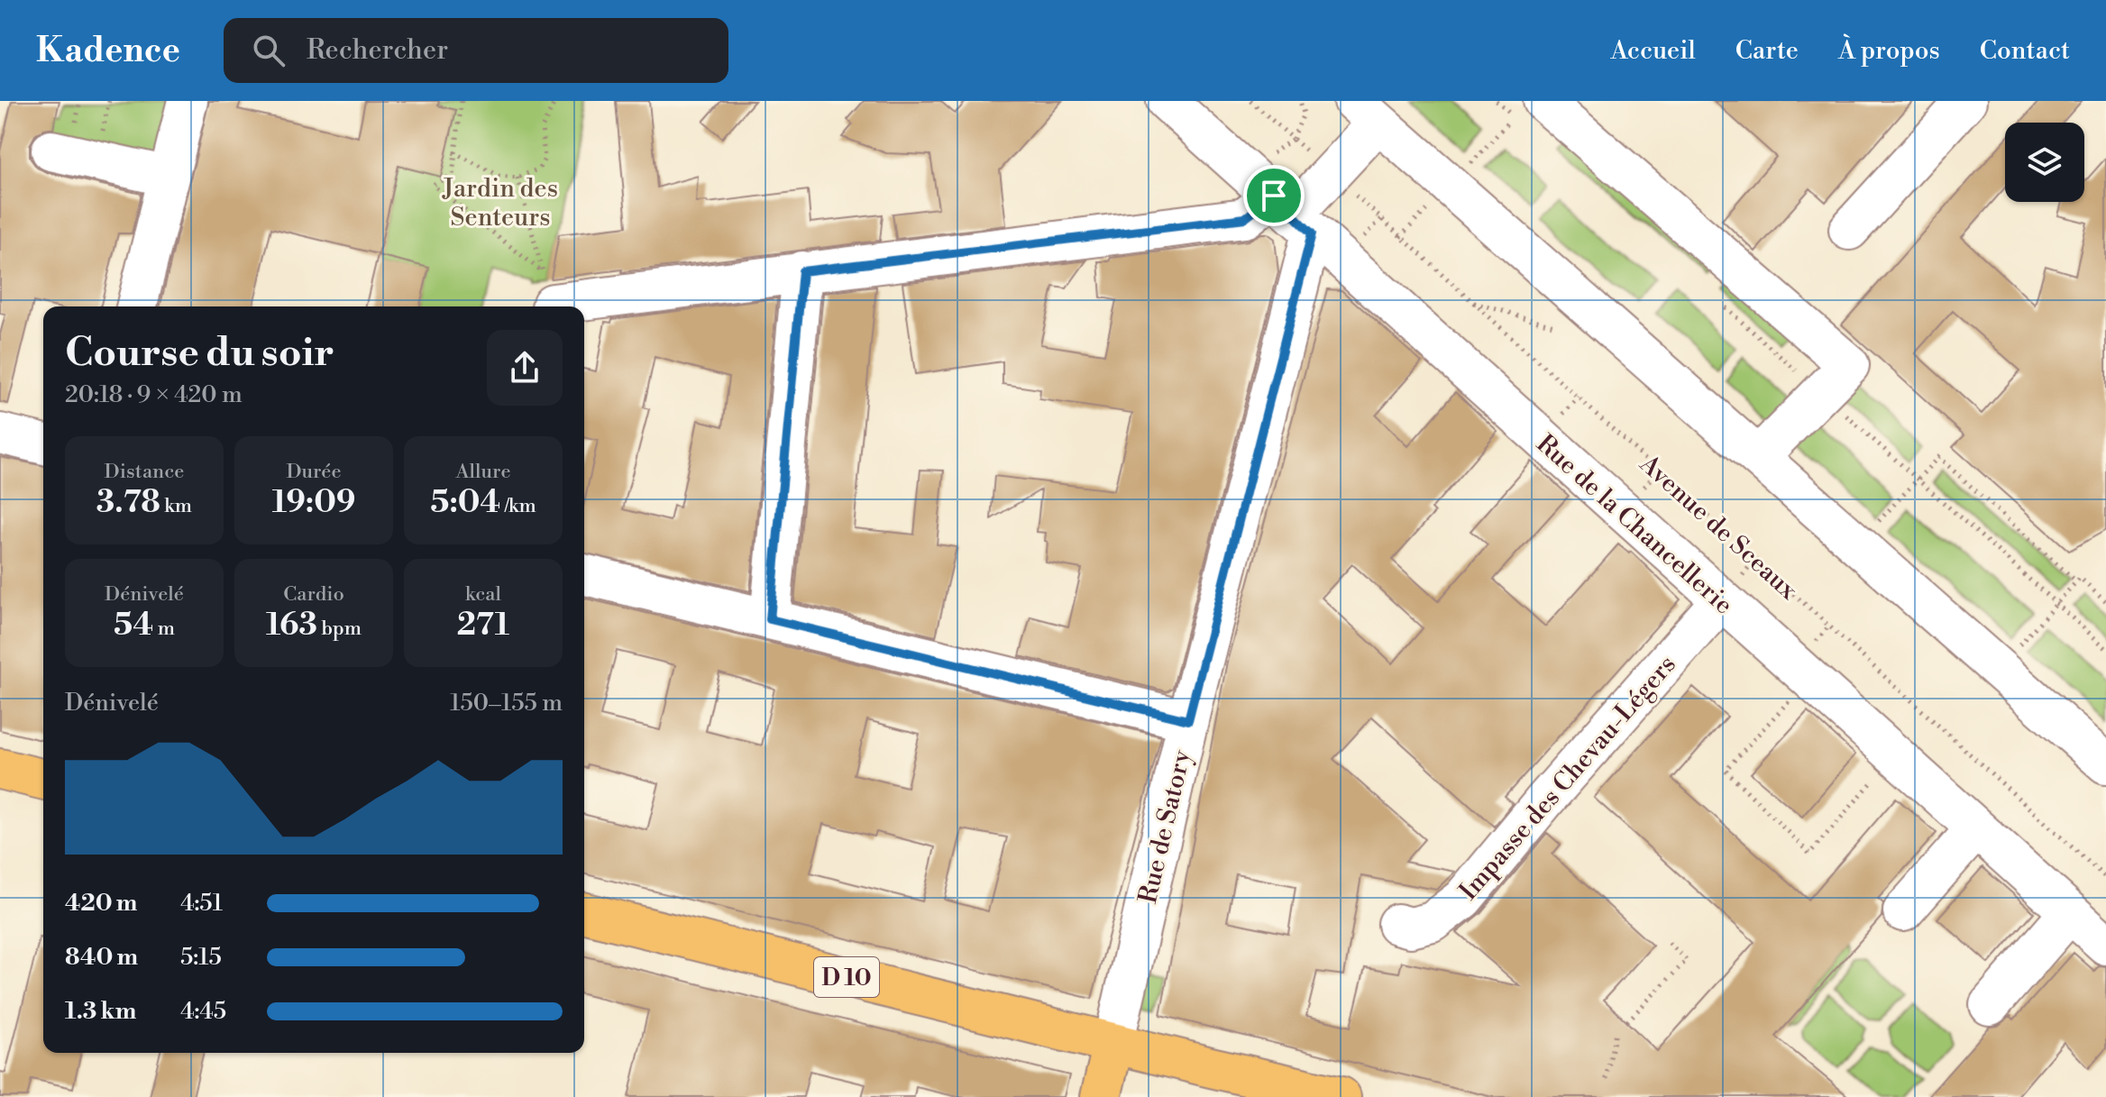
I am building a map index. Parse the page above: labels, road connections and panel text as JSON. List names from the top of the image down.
{
  "streets": {
    "main road": ["D 10"],
    "street": ["Rue de la Chancellerie", "Impasse des Chevau-Légers", "Rue de Satory"],
    "path": ["Avenue de Sceaux"]
  },
  "crossings": [
    ["Rue de la Chancellerie", "Impasse des Chevau-Légers"],
    ["Rue de la Chancellerie", "Rue de Satory"],
    ["Rue de Satory", "D 10"]
  ],
  "parks": ["Jardin des Senteurs"],
  "page": {
    "header": "Kadence",
    "search": "Rechercher",
    "nav": [
      "Accueil",
      "Carte",
      "À propos",
      "Contact"
    ],
    "heading": ["Course du soir", "20:18 · 9 × 420 m"],
    "stats": [
      ["Distance", "3.78 km"],
      ["Durée", "19:09"],
      ["Allure", "5:04 /km"],
      ["Dénivelé", "54 m"],
      ["Cardio", "163 bpm"],
      ["kcal", "271"]
    ],
    "chart": ["Dénivelé", "150–155 m"],
    "list": [
      {
        "name": "420 m",
        "note": "4:51"
      },
      {
        "name": "840 m",
        "note": "5:15"
      },
      {
        "name": "1.3 km",
        "note": "4:45"
      }
    ]
  }
}
